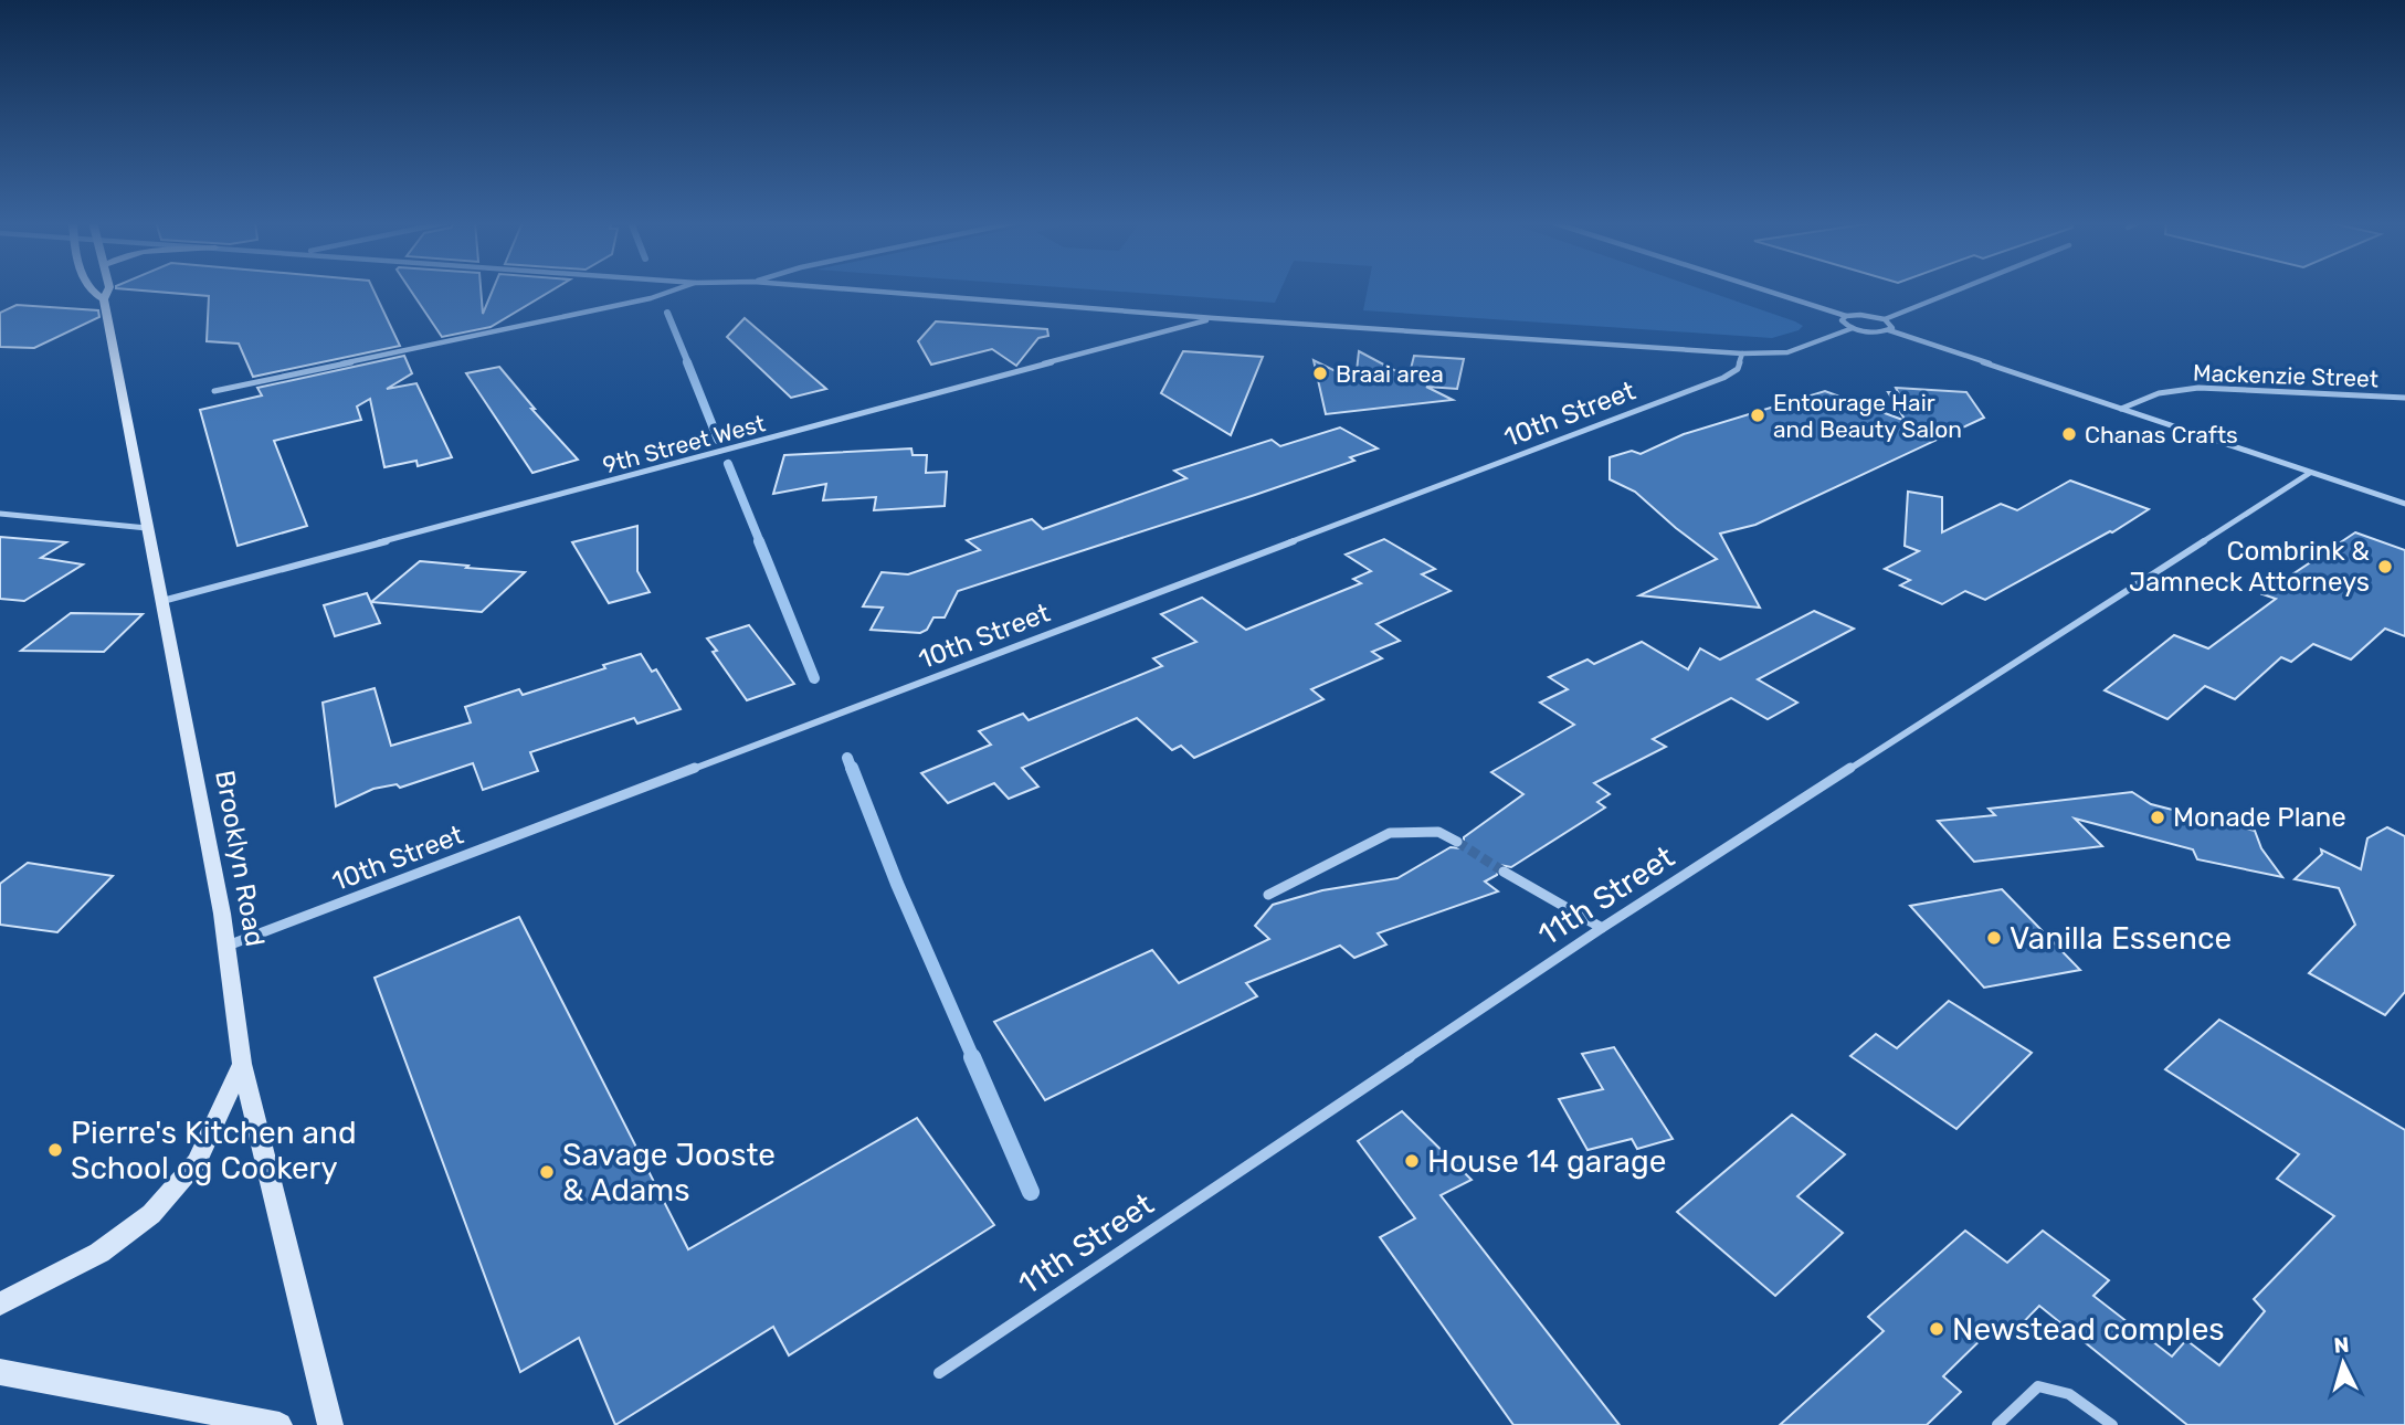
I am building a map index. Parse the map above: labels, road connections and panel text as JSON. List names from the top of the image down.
{
  "streets": {
    "main road": ["Brooklyn Road"],
    "street": [
      "Mackenzie Street",
      "10th Street",
      "9th Street West",
      "11th Street"
    ]
  },
  "crossings": [
    ["10th Street", "Brooklyn Road"],
    ["9th Street West", "Brooklyn Road"]
  ],
  "places": [
    "Braai area",
    "Entourage Hair and Beauty Salon",
    "Chanas Crafts",
    "Combrink & Jamneck Attorneys",
    "Monade Plane",
    "Vanilla Essence",
    "Pierre's Kitchen and School og Cookery",
    "House 14 garage",
    "Savage Jooste & Adams",
    "Newstead comples"
  ],
  "north": "top"
}
